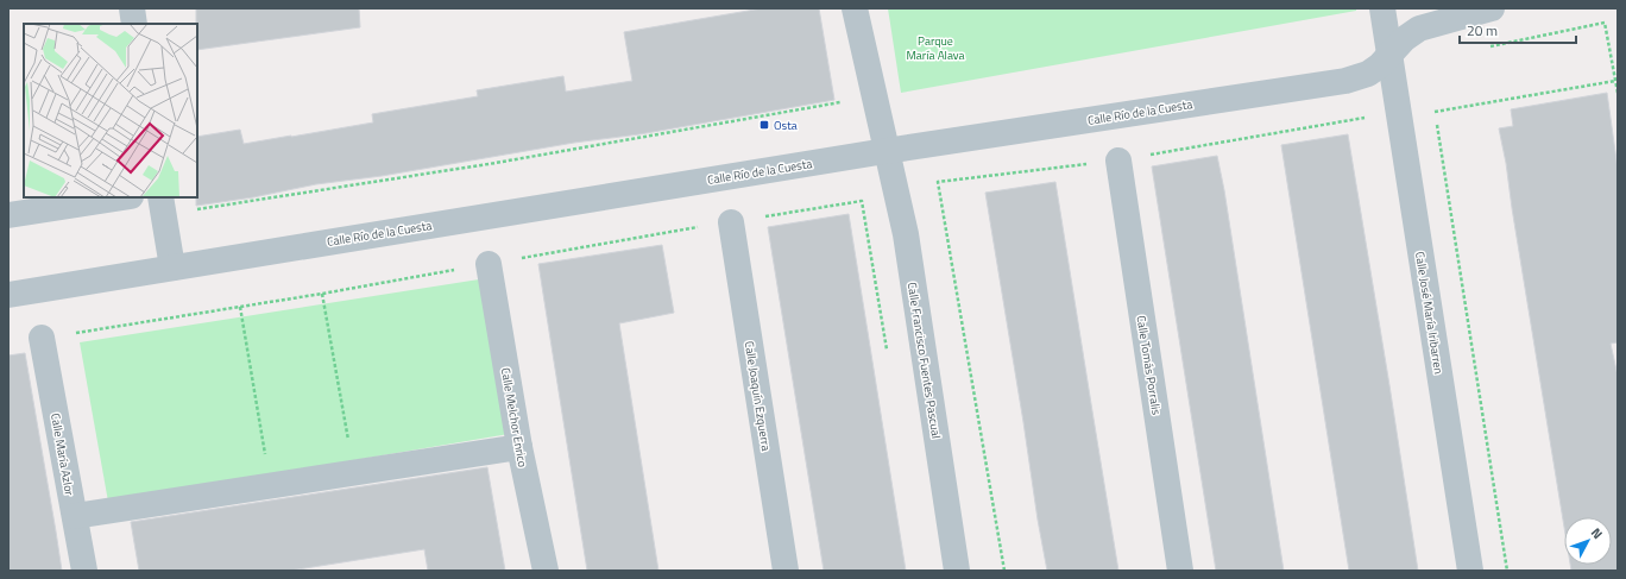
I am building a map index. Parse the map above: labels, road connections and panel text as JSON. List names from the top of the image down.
{
  "streets": {
    "street": [
      "Calle Río de la Cuesta",
      "Calle José María Iribarren",
      "Calle Francisco Fuentes Pascual",
      "Calle Tomás Porralis",
      "Calle Joaquín Ezquerra",
      "Calle Melchor Enrico",
      "Calle María Azlor"
    ]
  },
  "crossings": [
    ["Calle Río de la Cuesta", "Calle José María Iribarren"],
    ["Calle Río de la Cuesta", "Calle Francisco Fuentes Pascual"]
  ],
  "parks": ["Parque María Alava"],
  "places": {
    "transit": ["Osta"]
  },
  "scale_bar": "20 m",
  "north": "top right"
}
